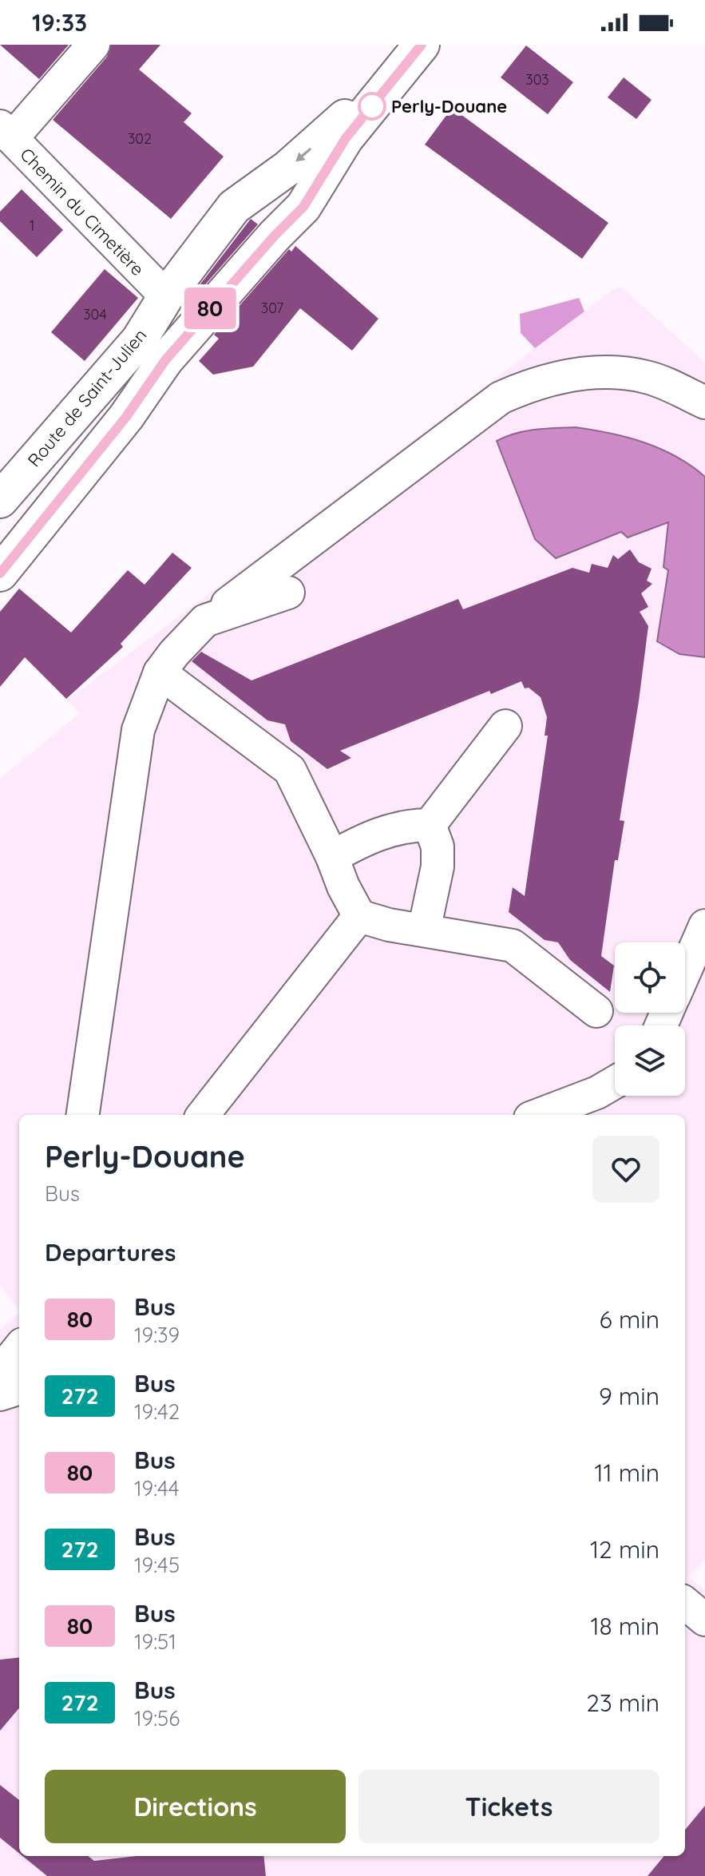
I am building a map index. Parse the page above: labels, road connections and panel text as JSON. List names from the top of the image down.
{
  "streets": {
    "main road": ["Route de Saint-Julien"],
    "street": ["Chemin du Cimetière"]
  },
  "crossings": [
    ["Chemin du Cimetière", "Route de Saint-Julien"]
  ],
  "places": ["Perly-Douane"],
  "lines": ["bus line 80"],
  "house_numbers": [
    "303",
    "302",
    "1",
    "307",
    "304"
  ],
  "page": {
    "status": "19:33",
    "on_map": "80",
    "heading": [
      ["Perly-Douane", "Bus"],
      "Departures"
    ],
    "list": [
      {
        "mark": "80",
        "name": "Bus",
        "note": "19:39",
        "value": "6 min"
      },
      {
        "mark": "272",
        "name": "Bus",
        "note": "19:42",
        "value": "9 min"
      },
      {
        "mark": "80",
        "name": "Bus",
        "note": "19:44",
        "value": "11 min"
      },
      {
        "mark": "272",
        "name": "Bus",
        "note": "19:45",
        "value": "12 min"
      },
      {
        "mark": "80",
        "name": "Bus",
        "note": "19:51",
        "value": "18 min"
      },
      {
        "mark": "272",
        "name": "Bus",
        "note": "19:56",
        "value": "23 min"
      }
    ],
    "buttons": ["Directions", "Tickets"]
  }
}
